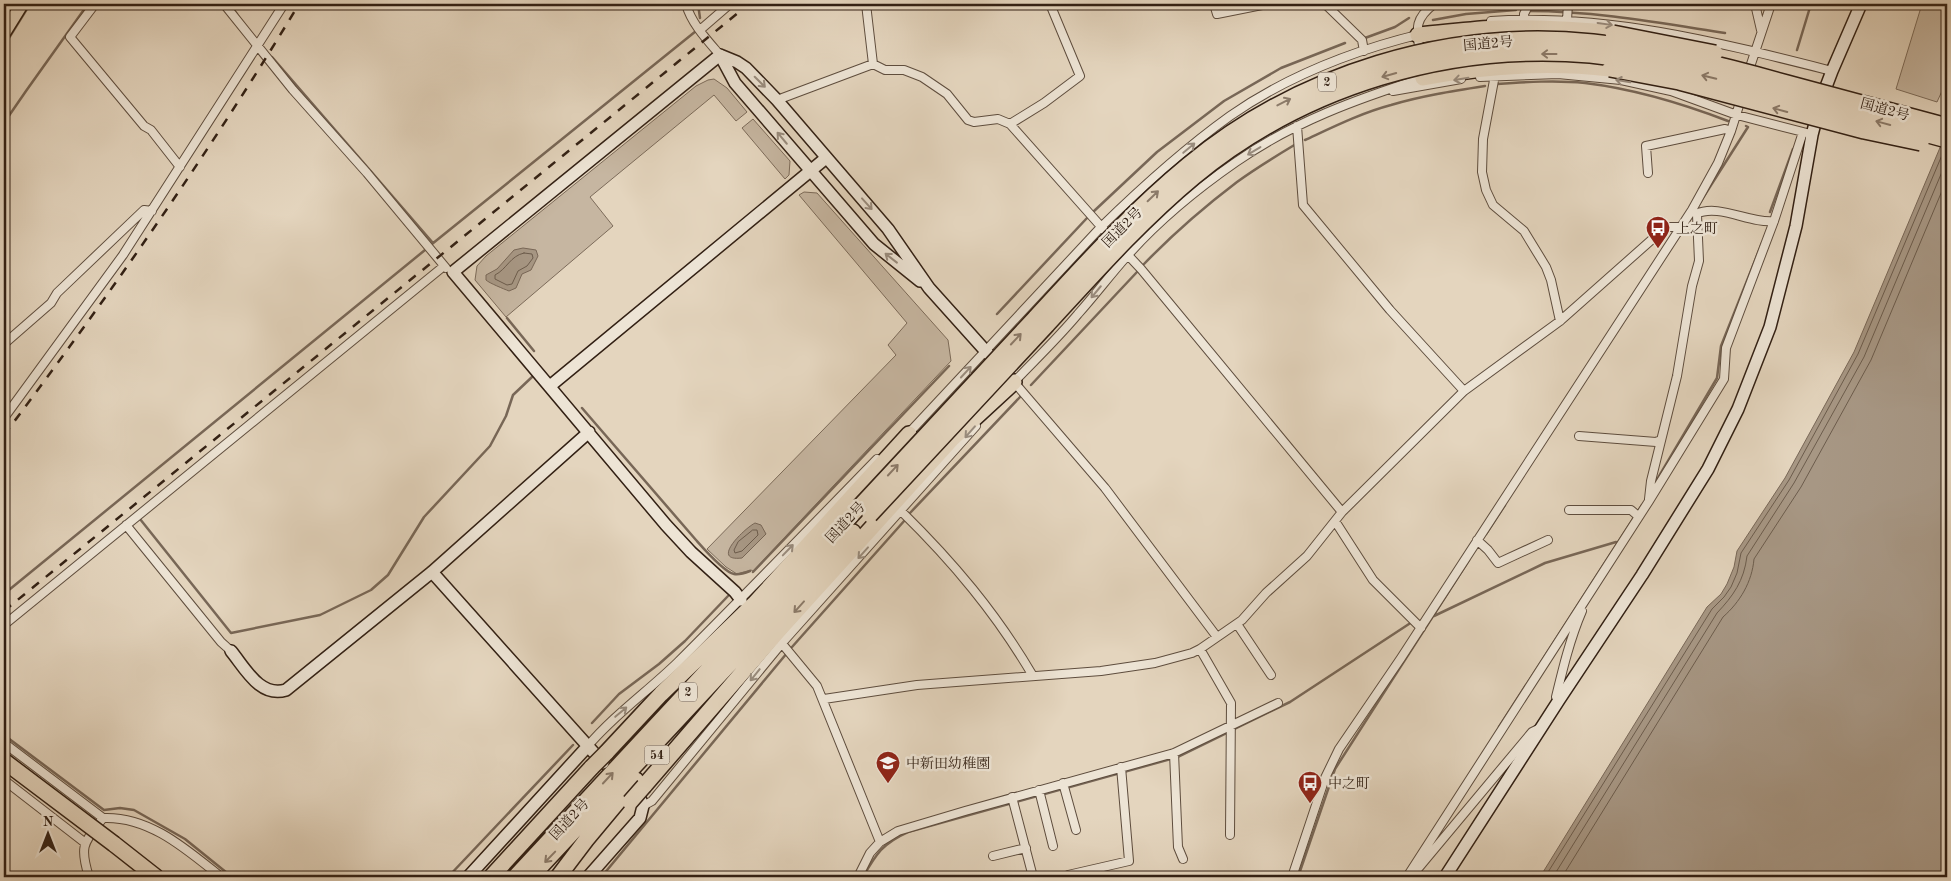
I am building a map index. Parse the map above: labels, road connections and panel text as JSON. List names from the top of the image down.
{
  "streets": {
    "highway": ["国道2号", "2", "54"]
  },
  "crossings": [
    ["国道2号", "54"]
  ],
  "places": {
    "bus stop": ["上之町", "中之町"],
    "school or university": ["中新田幼稚園"]
  },
  "north": "top"
}
